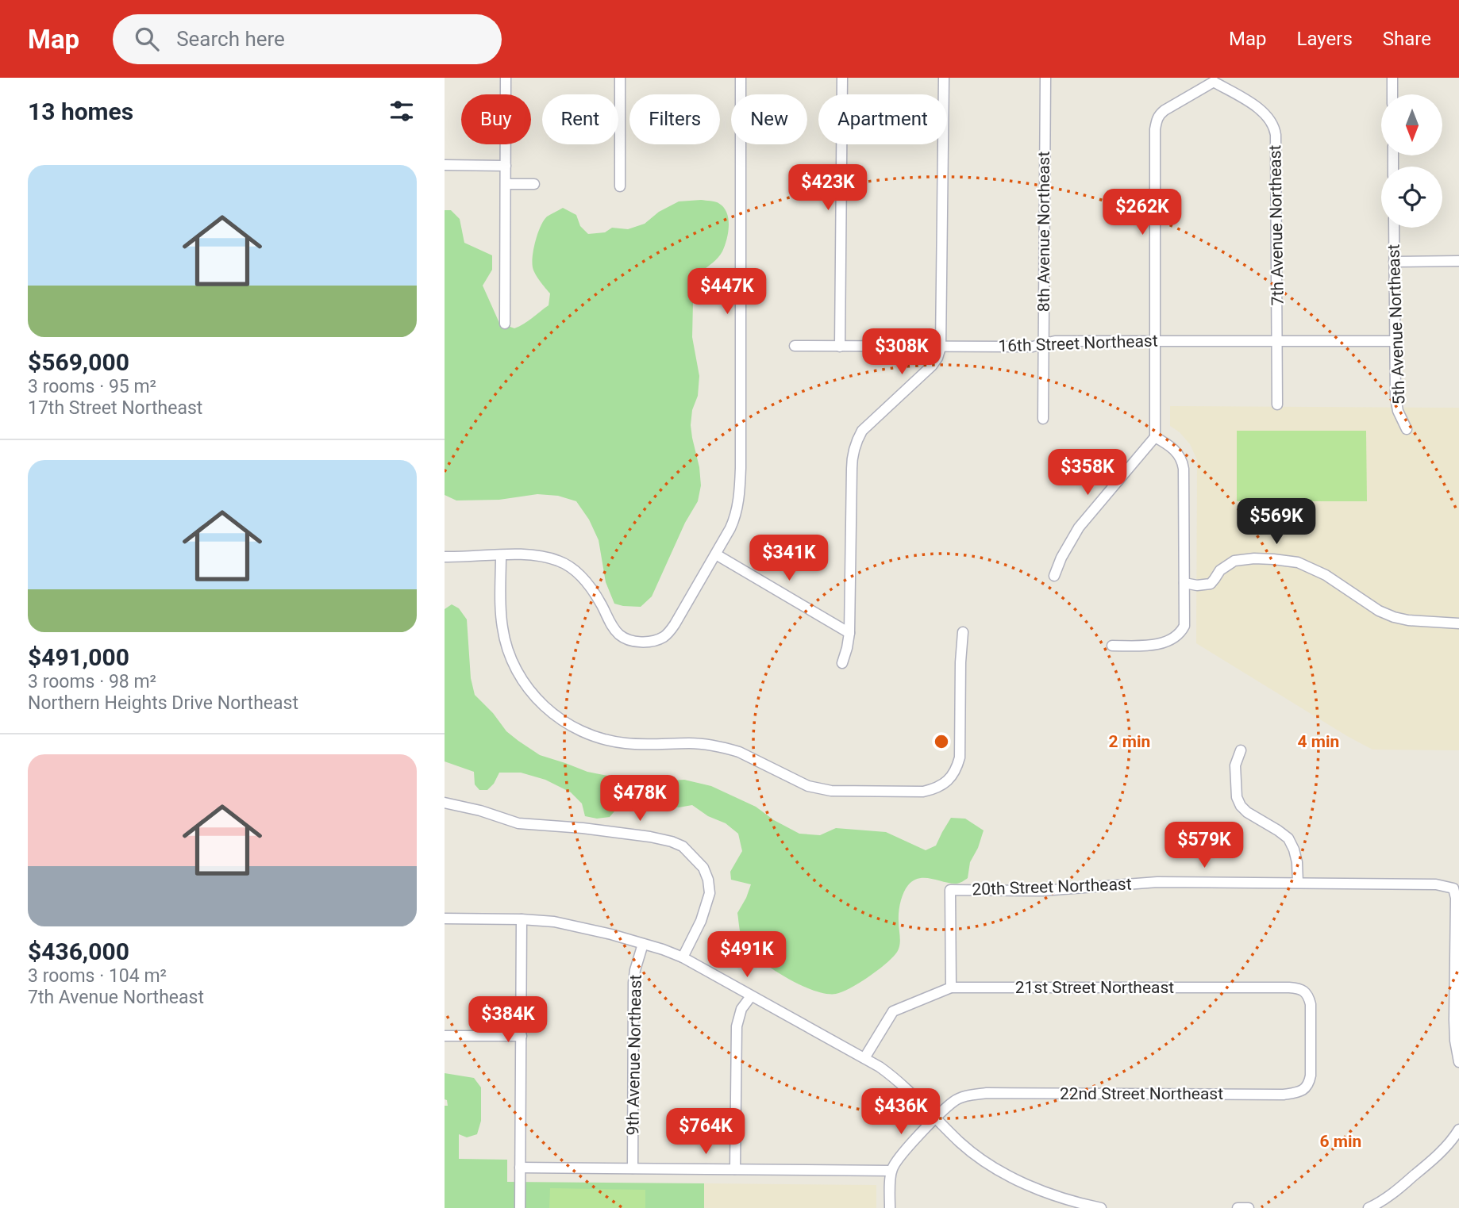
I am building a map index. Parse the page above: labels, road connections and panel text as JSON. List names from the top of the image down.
{
  "streets": {
    "street": [
      "7th Avenue Northeast",
      "8th Avenue Northeast",
      "5th Avenue Northeast",
      "16th Street Northeast",
      "20th Street Northeast",
      "21st Street Northeast",
      "9th Avenue Northeast",
      "22nd Street Northeast"
    ]
  },
  "crossings": [
    ["7th Avenue Northeast", "16th Street Northeast"],
    ["8th Avenue Northeast", "16th Street Northeast"],
    ["5th Avenue Northeast", "16th Street Northeast"],
    ["20th Street Northeast", "21st Street Northeast"],
    ["21st Street Northeast", "22nd Street Northeast"]
  ],
  "north": "bottom",
  "page": {
    "header": "Map",
    "search": "Search here",
    "nav": ["Map", "Layers", "Share"],
    "heading": "13 homes",
    "chip": [
      "Buy",
      "Rent",
      "Filters",
      "New",
      "Apartment"
    ],
    "list": [
      {
        "name": "$569,000",
        "note": "3 rooms · 95 m² · 17th Street Northeast"
      },
      {
        "name": "$491,000",
        "note": "3 rooms · 98 m² · Northern Heights Drive Northeast"
      },
      {
        "name": "$436,000",
        "note": "3 rooms · 104 m² · 7th Avenue Northeast"
      }
    ],
    "price": [
      "$423K",
      "$262K",
      "$447K",
      "$308K",
      "$358K",
      "$569K",
      "$341K",
      "$478K",
      "$579K",
      "$491K",
      "$384K",
      "$436K",
      "$764K"
    ]
  },
  "rings": ["2 min", "4 min", "6 min"]
}
